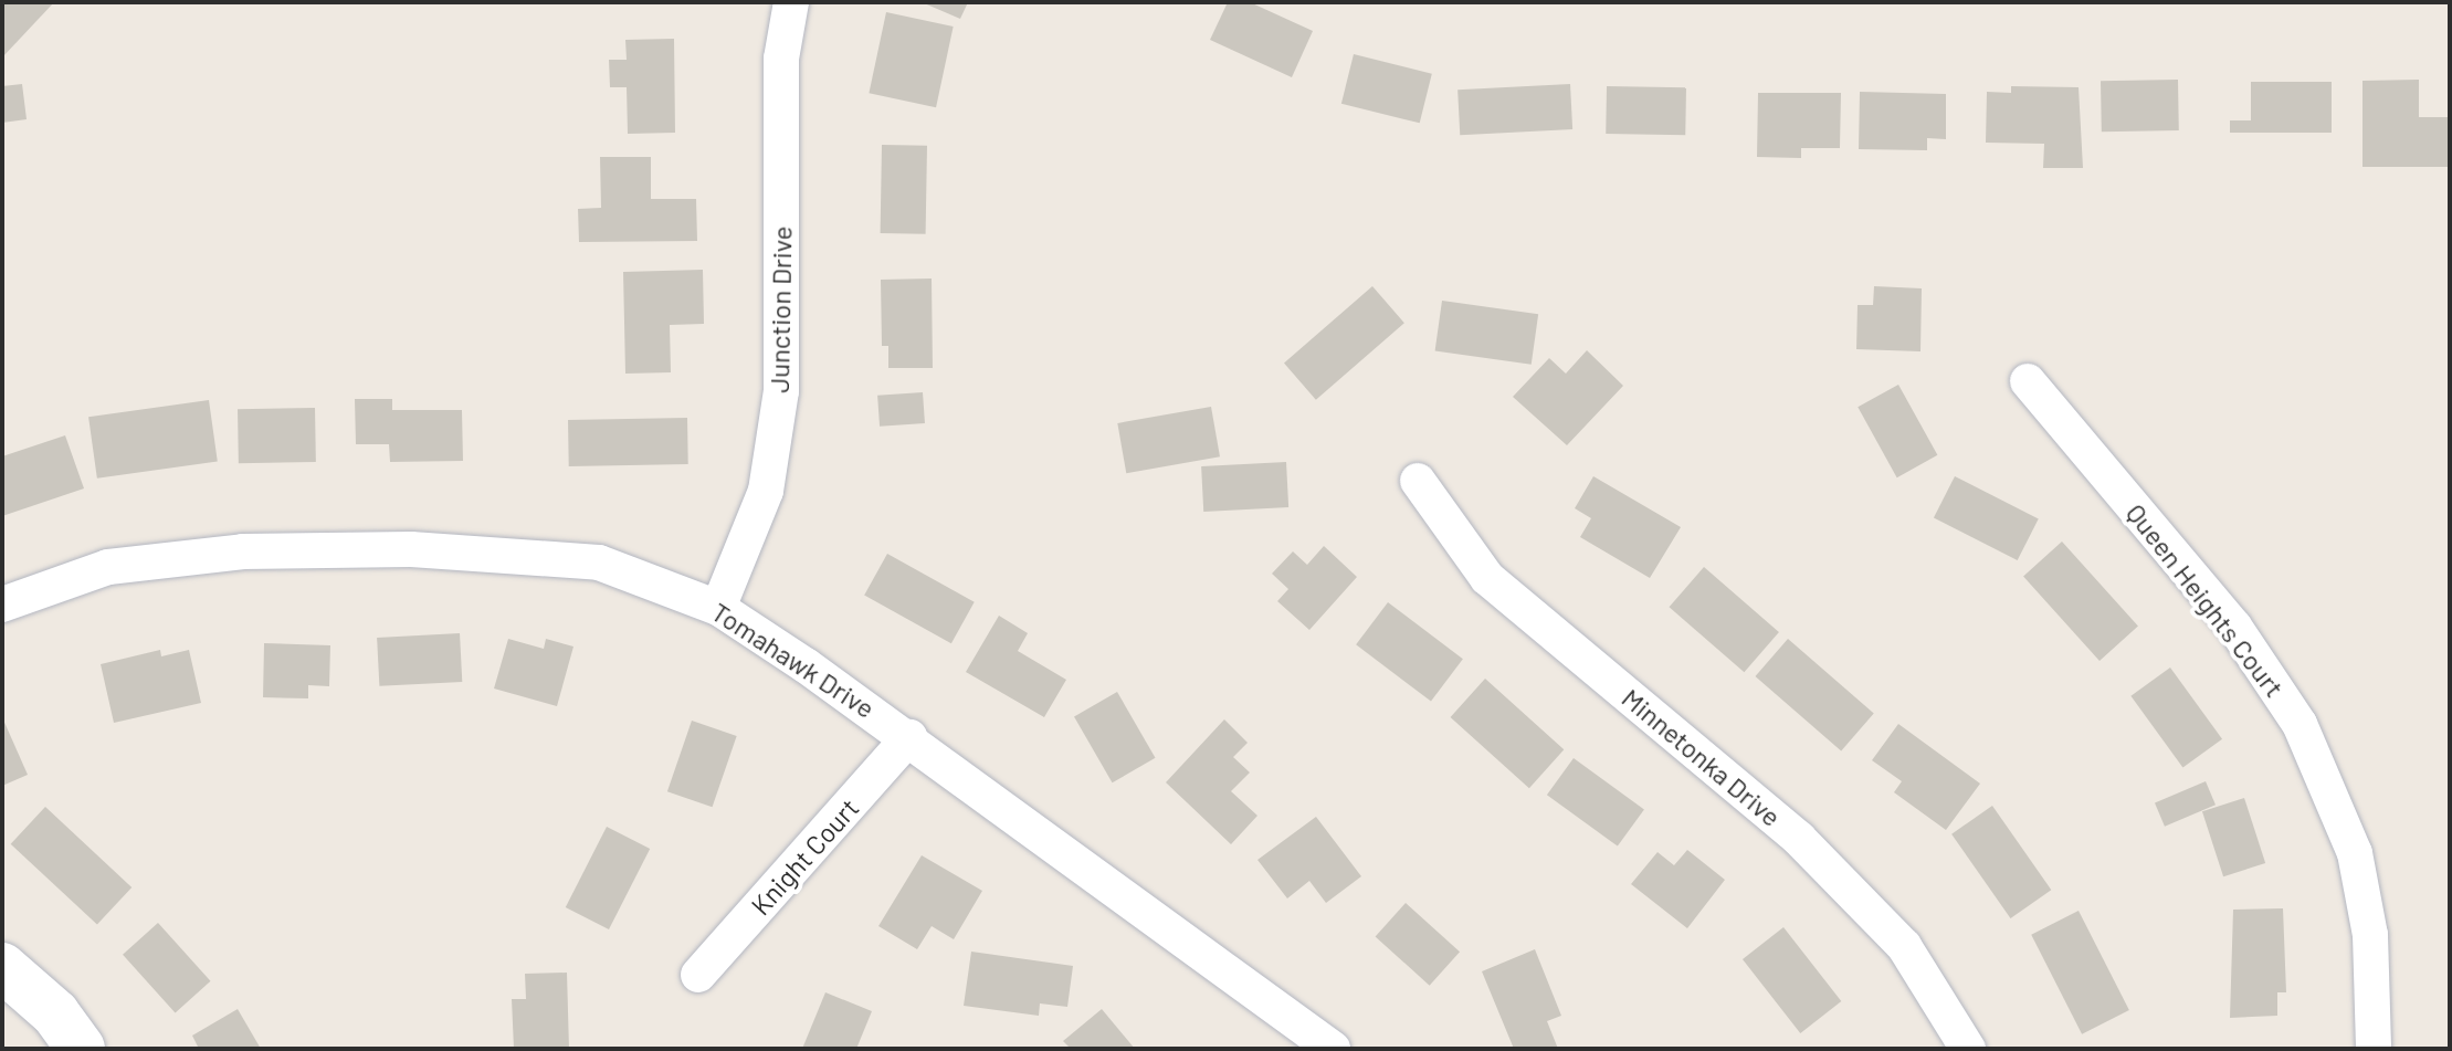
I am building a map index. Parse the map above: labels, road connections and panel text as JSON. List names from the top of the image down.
{
  "streets": {
    "street": [
      "Junction Drive",
      "Queen Heights Court",
      "Tomahawk Drive",
      "Minnetonka Drive",
      "Knight Court"
    ]
  },
  "crossings": [
    ["Junction Drive", "Tomahawk Drive"],
    ["Tomahawk Drive", "Knight Court"]
  ]
}
